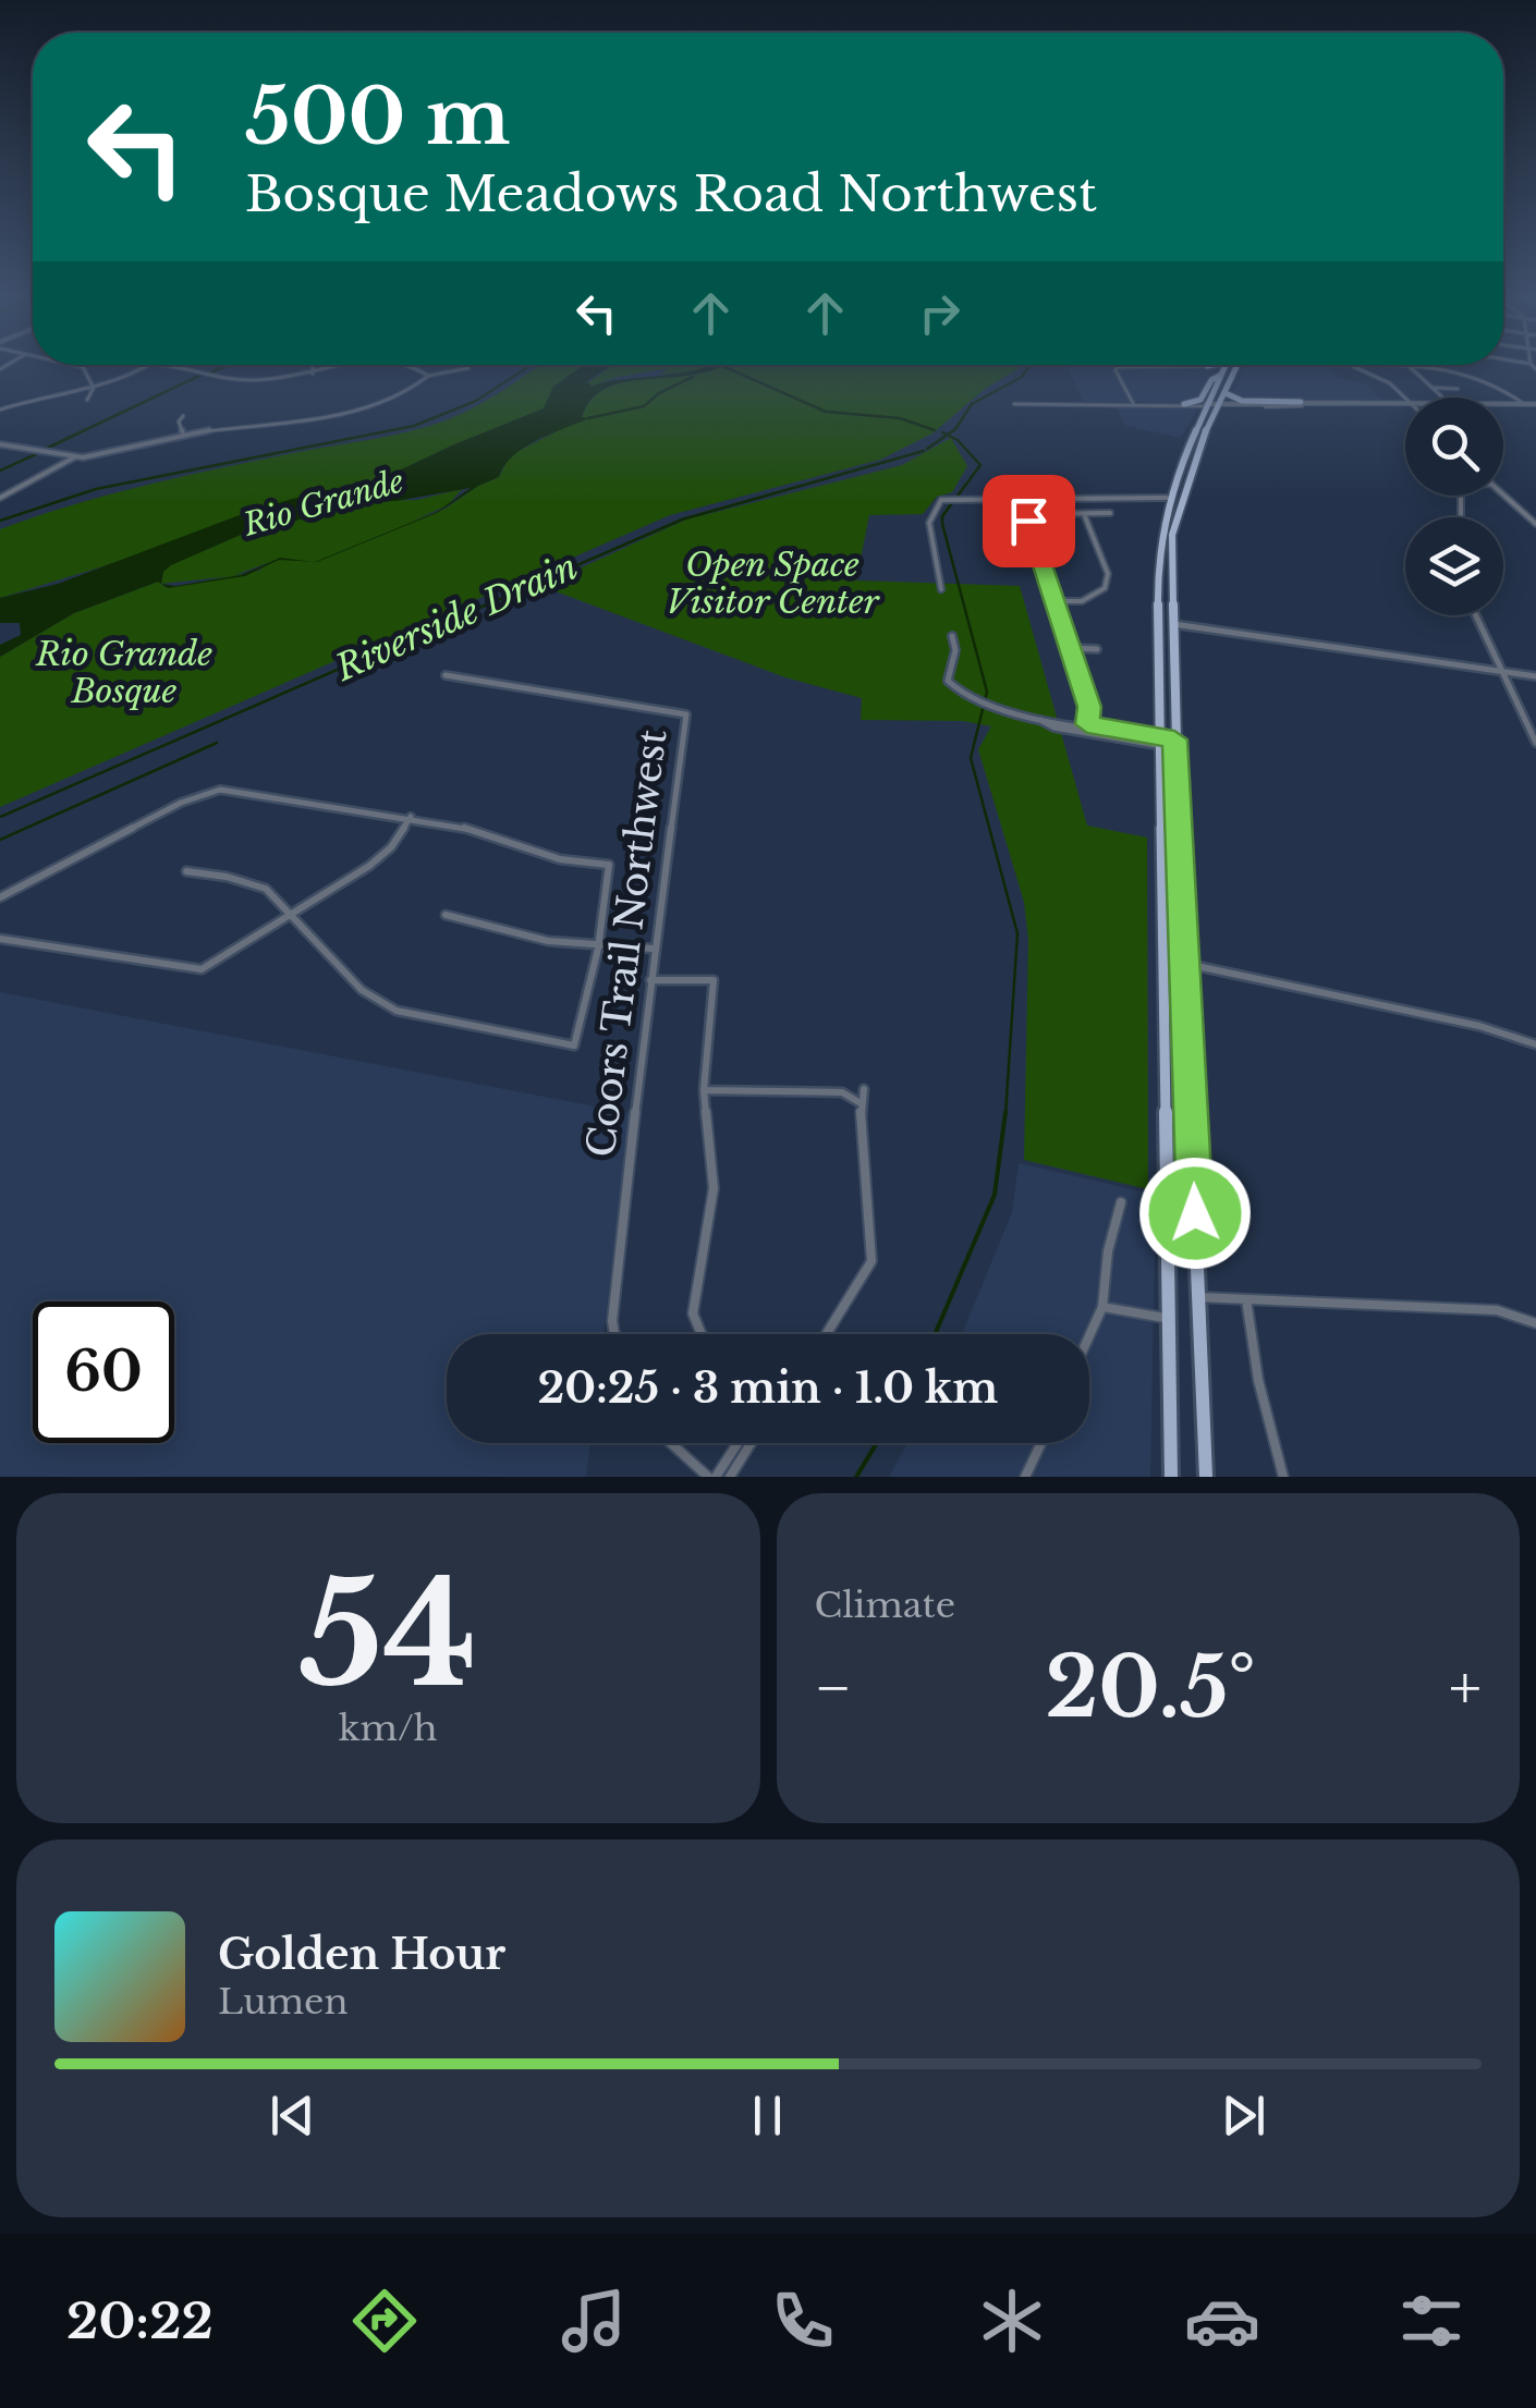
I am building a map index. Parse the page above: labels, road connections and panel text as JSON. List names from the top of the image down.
{
  "streets": {
    "street": ["Coors Trail Northwest"]
  },
  "water": ["Rio Grande", "Riverside Drain"],
  "parks": ["Open Space Visitor Center", "Rio Grande Bosque"],
  "page": {
    "turn": ["500 m", "Bosque Meadows Road Northwest"],
    "limit": "60",
    "trip": "20:25 · 3 min · 1.0 km",
    "tile": [
      ["54", "km/h"],
      "Climate"
    ],
    "heat": ["−", "20.5°", "+"],
    "song": ["Golden Hour", "Lumen"],
    "tabs": "20:22"
  }
}
